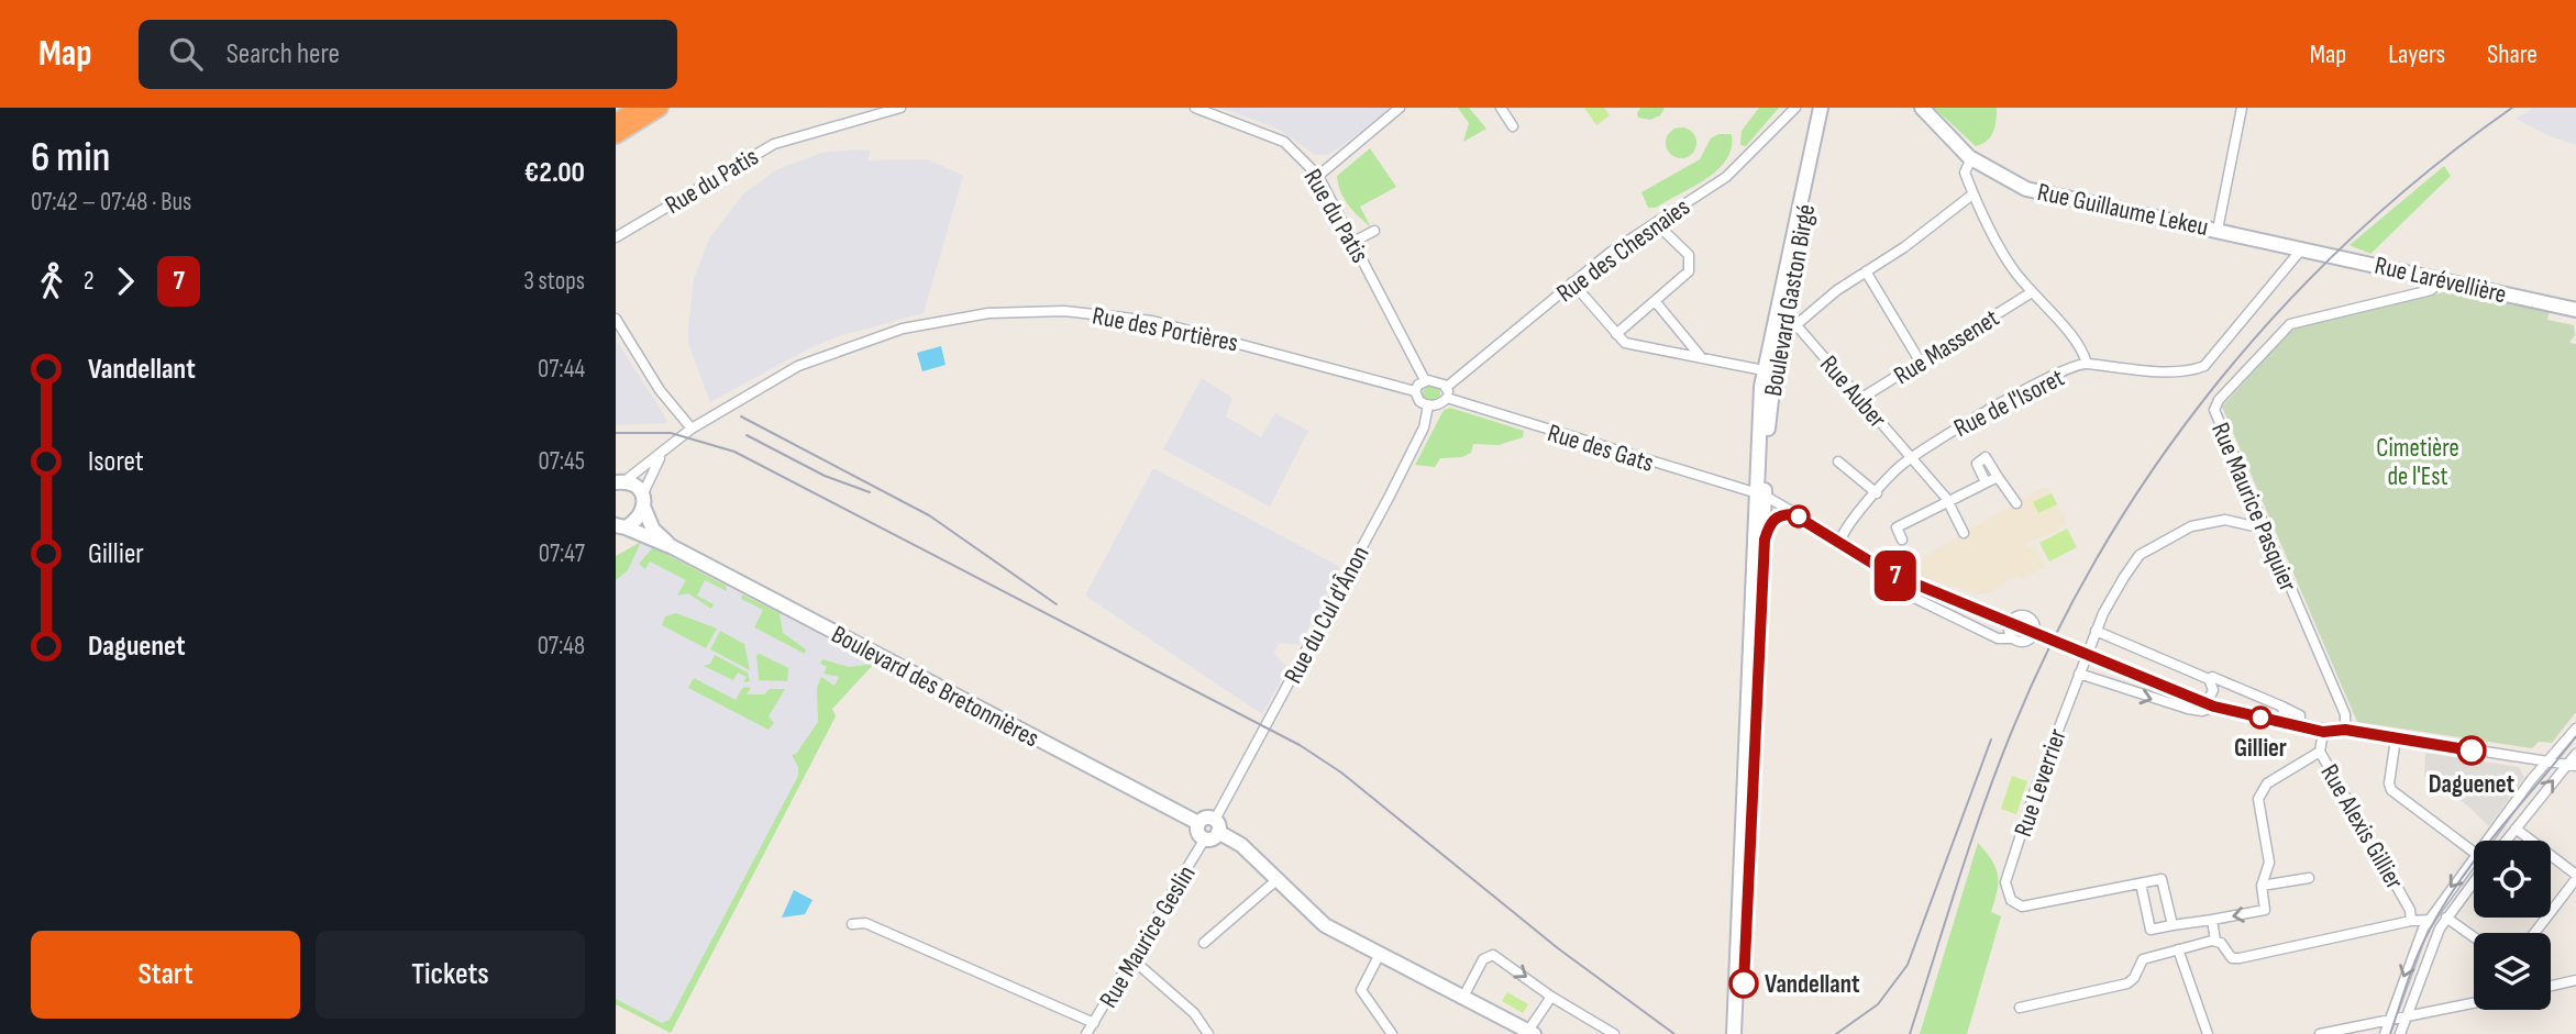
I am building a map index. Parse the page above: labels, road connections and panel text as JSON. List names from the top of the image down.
{
  "streets": {
    "street": [
      "Rue du Patis",
      "Rue Guillaume Lekeu",
      "Rue des Chesnaies",
      "Rue Larévellière",
      "Boulevard Gaston Birgé",
      "Rue des Portières",
      "Rue Massenet",
      "Rue Auber",
      "Rue de l'Isoret",
      "Rue des Gats",
      "Rue Maurice Pasquier",
      "Rue du Cul d'Ânon",
      "Boulevard des Bretonnières",
      "Rue Leverrier",
      "Rue Alexis Gillier",
      "Rue Maurice Geslin"
    ]
  },
  "crossings": [
    ["Rue du Patis", "Rue des Chesnaies"],
    ["Rue du Patis", "Rue des Portières"],
    ["Rue du Patis", "Rue des Gats"],
    ["Rue du Patis", "Rue du Cul d'Ânon"],
    ["Rue Guillaume Lekeu", "Rue Larévellière"],
    ["Rue Guillaume Lekeu", "Rue de l'Isoret"],
    ["Rue des Chesnaies", "Rue des Portières"],
    ["Rue des Chesnaies", "Rue des Gats"],
    ["Rue des Chesnaies", "Rue du Cul d'Ânon"],
    ["Rue Larévellière", "Rue de l'Isoret"],
    ["Rue Larévellière", "Rue Maurice Pasquier"],
    ["Boulevard Gaston Birgé", "Rue des Gats"],
    ["Rue des Portières", "Rue des Gats"],
    ["Rue des Portières", "Rue du Cul d'Ânon"],
    ["Rue des Portières", "Boulevard des Bretonnières"],
    ["Rue Massenet", "Rue Auber"],
    ["Rue Auber", "Rue de l'Isoret"],
    ["Rue de l'Isoret", "Rue des Gats"],
    ["Rue des Gats", "Rue du Cul d'Ânon"],
    ["Rue Maurice Pasquier", "Rue Leverrier"],
    ["Rue du Cul d'Ânon", "Boulevard des Bretonnières"],
    ["Rue du Cul d'Ânon", "Rue Maurice Geslin"],
    ["Boulevard des Bretonnières", "Rue Maurice Geslin"]
  ],
  "parks": ["Cimetière de l'Est"],
  "places": ["Gillier", "Daguenet", "Vandellant"],
  "lines": ["bus line 7"],
  "page": {
    "header": "Map",
    "search": "Search here",
    "nav": ["Map", "Layers", "Share"],
    "heading": ["6 min", "07:42 – 07:48 · Bus", "€2.00"],
    "on_map": "7",
    "legs": ["2", "7", "3 stops"],
    "list": [
      {
        "name": "Vandellant",
        "value": "07:44"
      },
      {
        "name": "Isoret",
        "value": "07:45"
      },
      {
        "name": "Gillier",
        "value": "07:47"
      },
      {
        "name": "Daguenet",
        "value": "07:48"
      }
    ],
    "buttons": ["Start", "Tickets"]
  }
}
